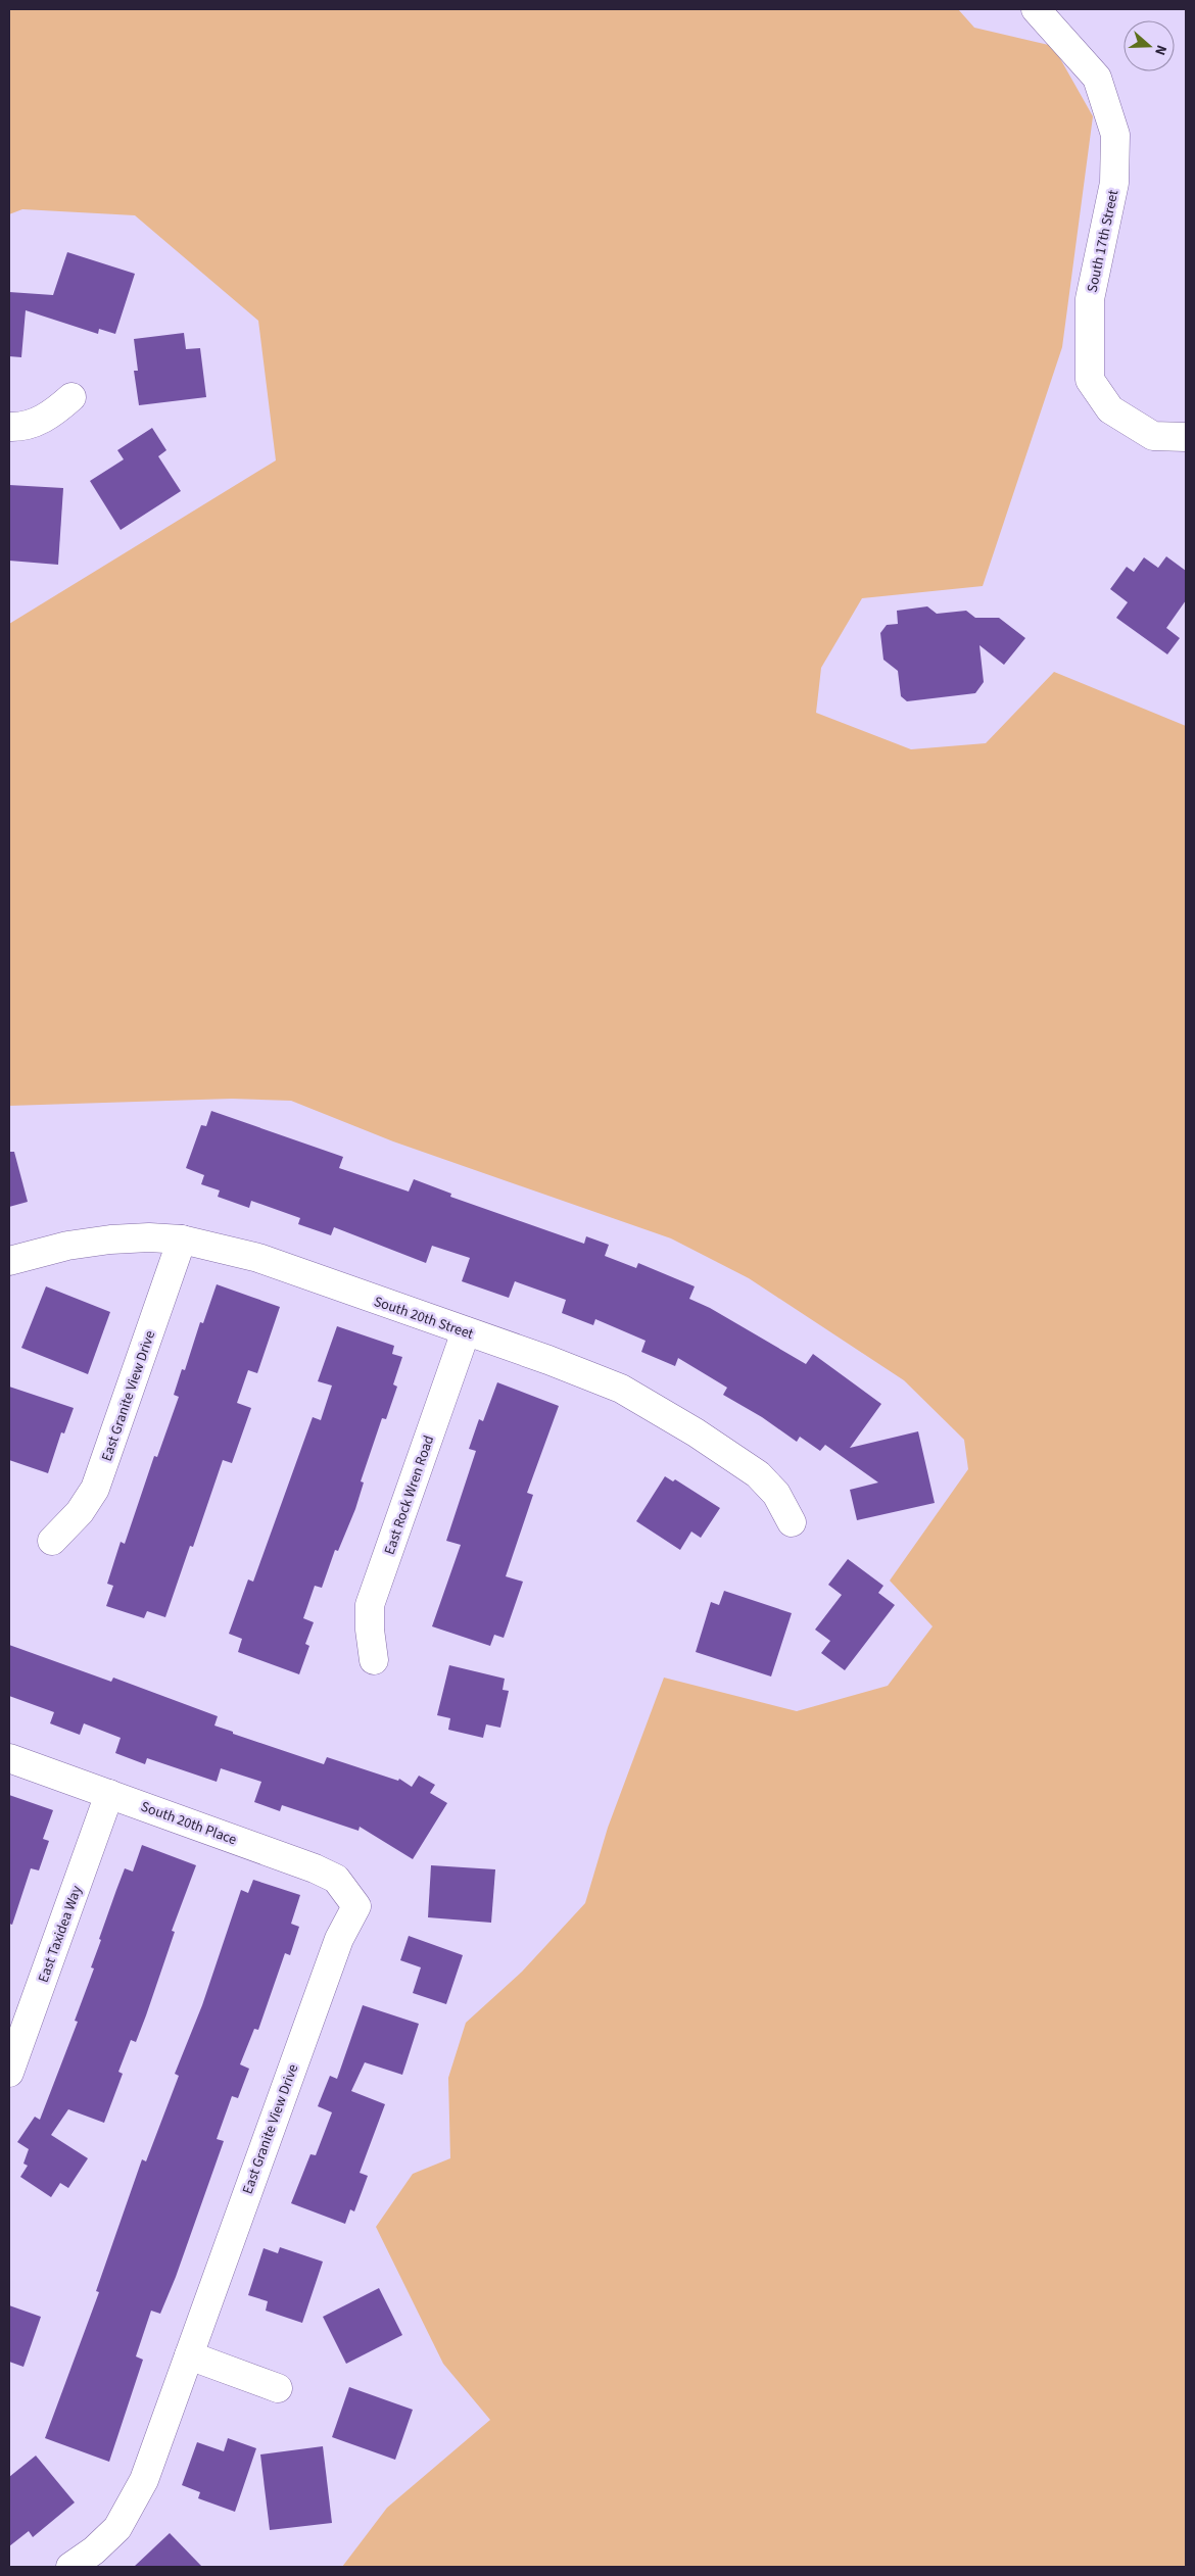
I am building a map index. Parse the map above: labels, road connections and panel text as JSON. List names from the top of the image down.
{
  "streets": {
    "street": [
      "South 17th Street",
      "South 20th Street",
      "East Granite View Drive",
      "East Rock Wren Road",
      "South 20th Place",
      "East Taxidea Way"
    ]
  },
  "crossings": [
    ["South 20th Street", "East Granite View Drive"],
    ["South 20th Street", "East Rock Wren Road"],
    ["East Granite View Drive", "South 20th Place"],
    ["South 20th Place", "East Taxidea Way"]
  ],
  "north": "right"
}
